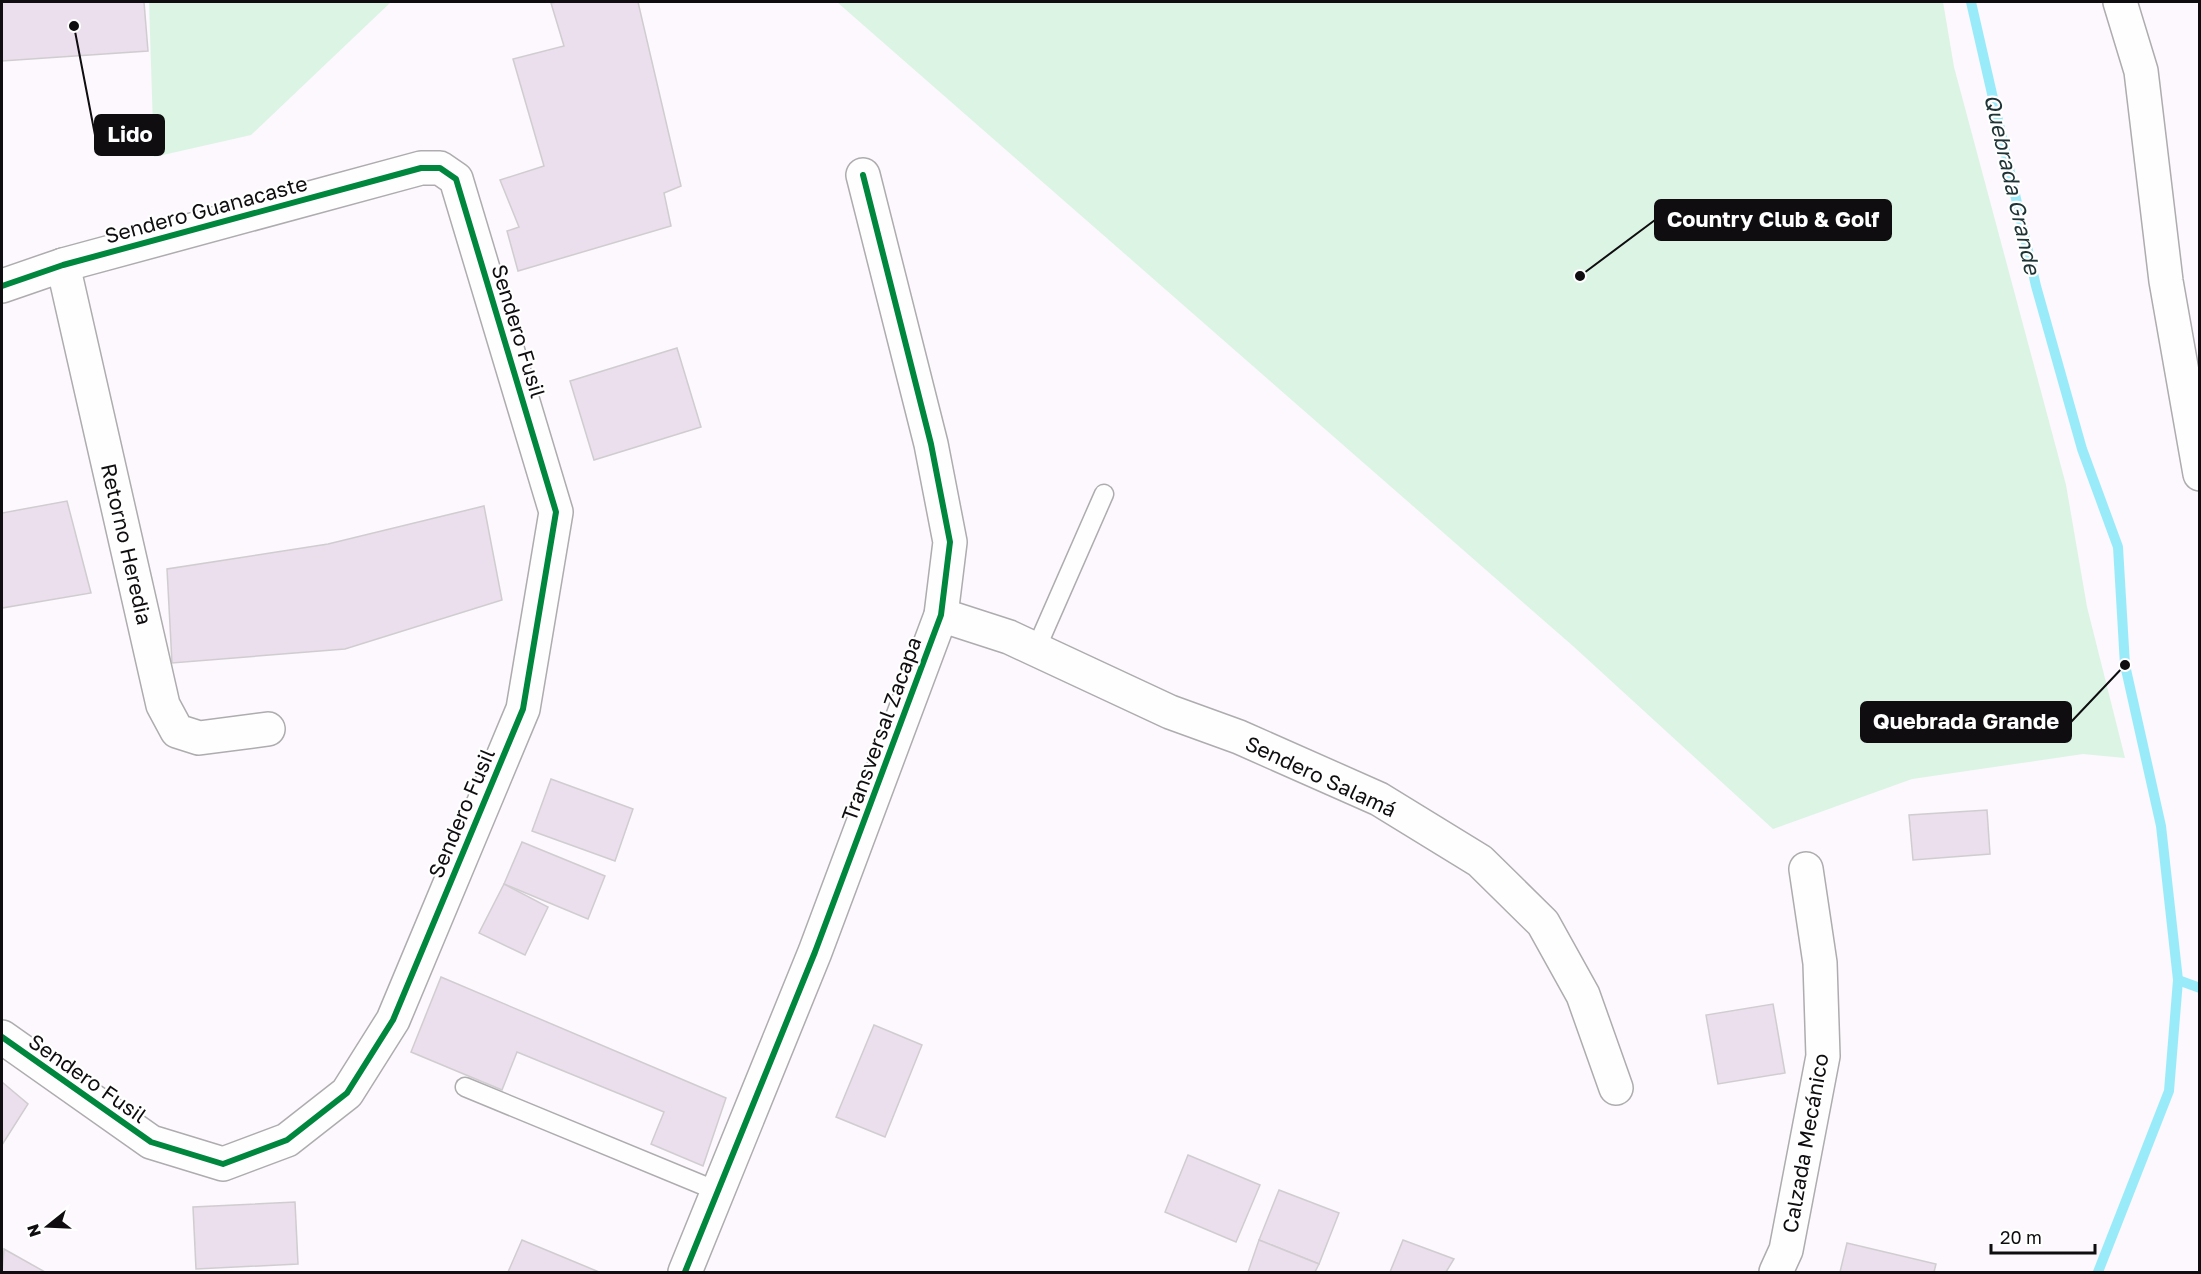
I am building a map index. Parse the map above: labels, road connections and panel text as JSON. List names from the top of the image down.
{
  "streets": {
    "street": [
      "Sendero Guanacaste",
      "Sendero Fusil",
      "Retorno Heredia",
      "Transversal Zacapa",
      "Sendero Salamá",
      "Calzada Mecánico"
    ]
  },
  "crossings": [
    ["Sendero Guanacaste", "Sendero Fusil"],
    ["Sendero Guanacaste", "Retorno Heredia"],
    ["Transversal Zacapa", "Sendero Salamá"]
  ],
  "water": ["Quebrada Grande"],
  "places": ["Lido", "Country Club & Golf", "Quebrada Grande"],
  "scale_bar": "20 m",
  "north": "left"
}
